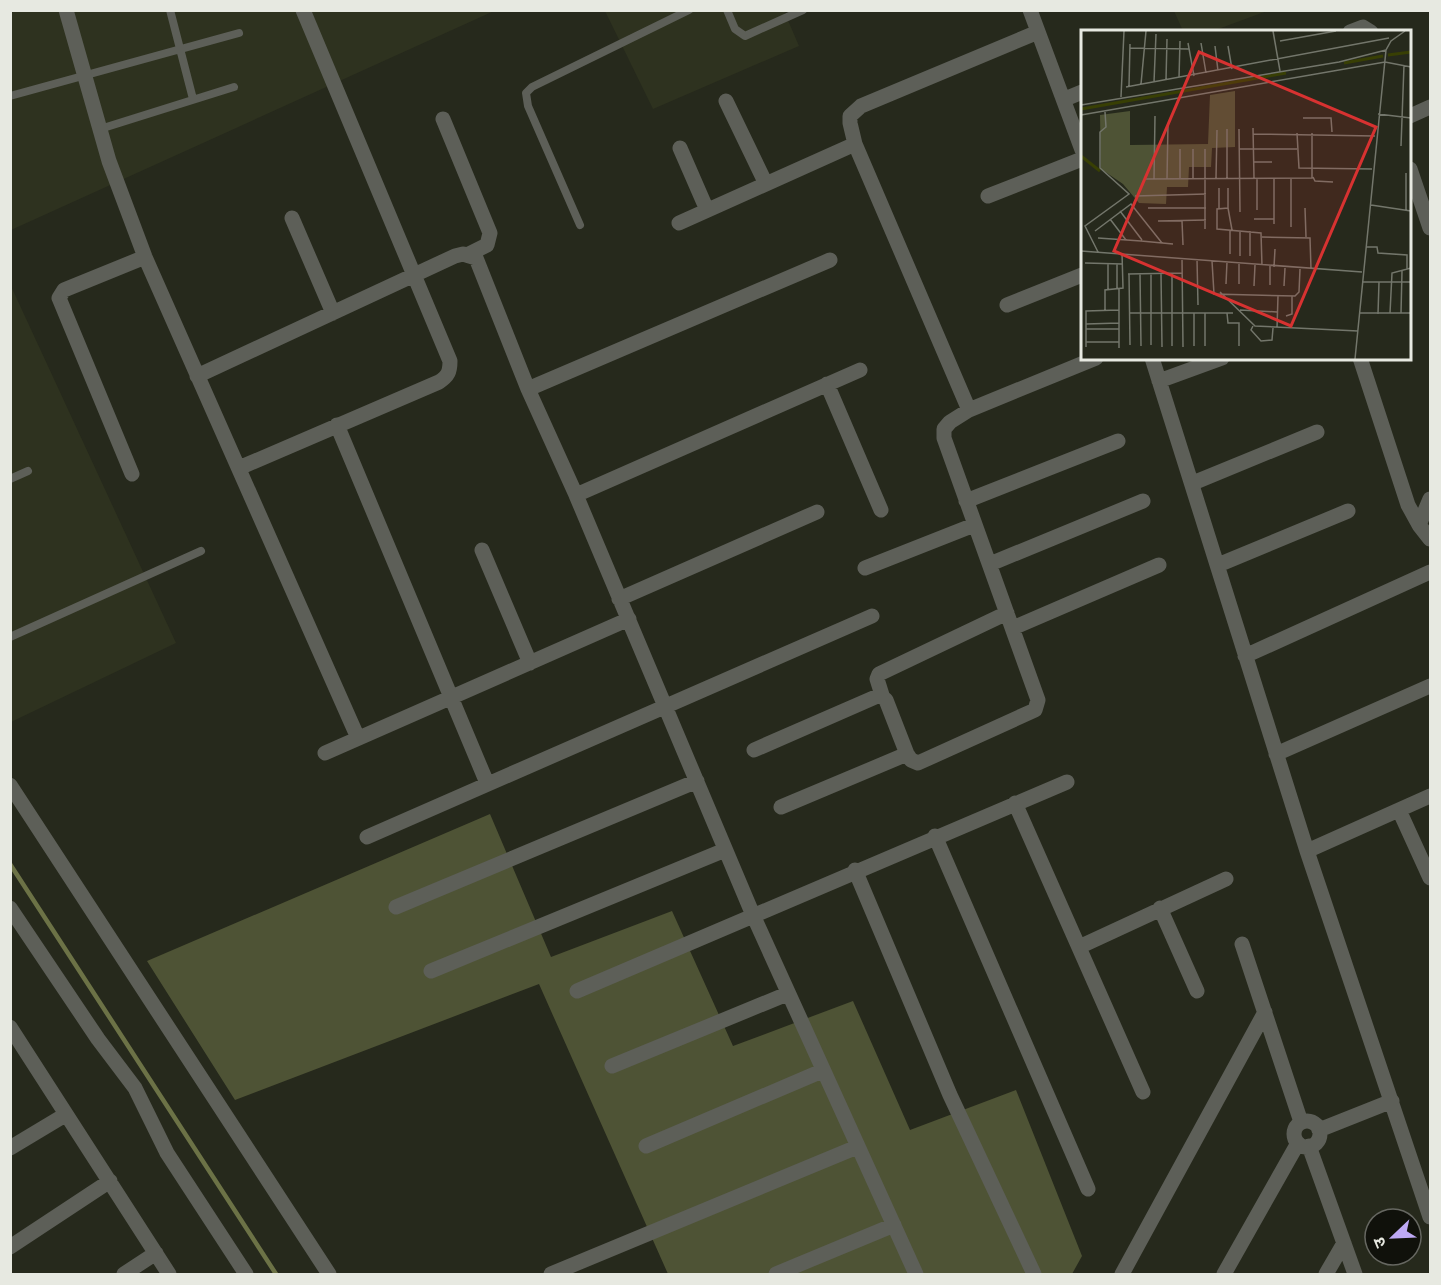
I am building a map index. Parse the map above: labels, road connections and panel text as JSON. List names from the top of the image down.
{
  "north": "bottom left"
}
